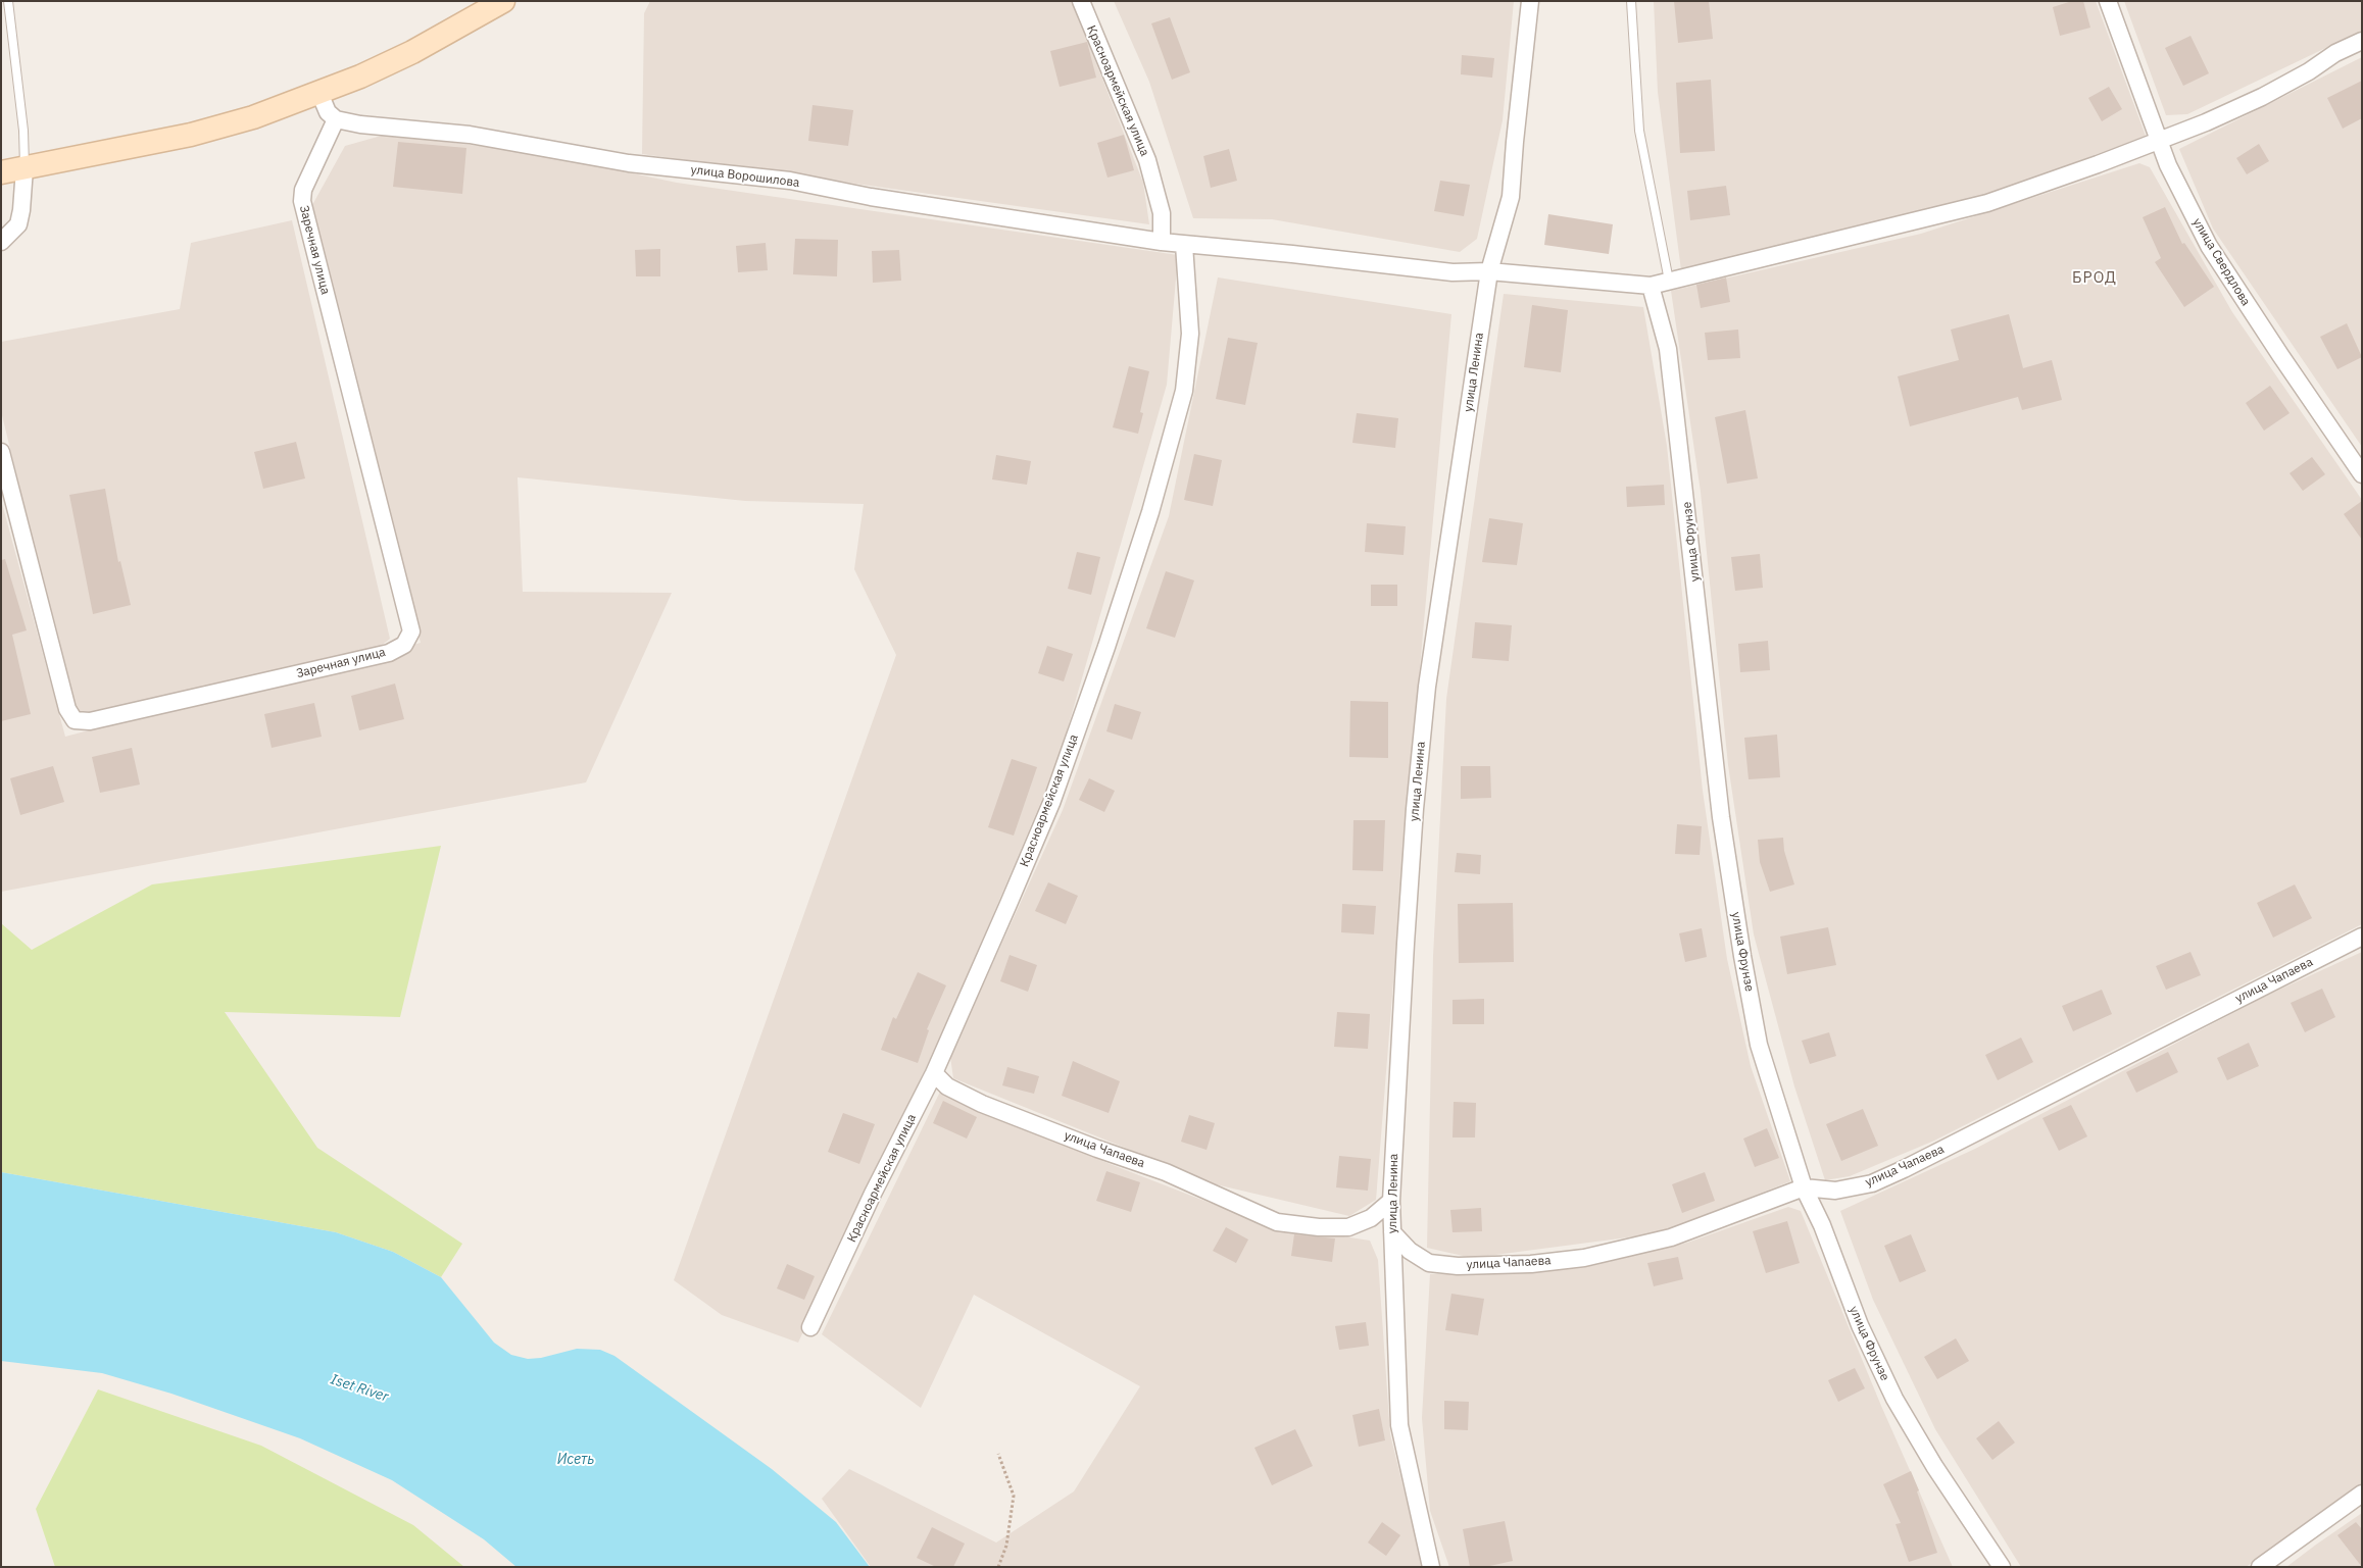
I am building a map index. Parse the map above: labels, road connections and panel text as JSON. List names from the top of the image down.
{
  "streets": {
    "street": [
      "Красноармейская улица",
      "улица Ворошилова",
      "Заречная улица",
      "улица Свердлова",
      "улица Ленина",
      "улица Фрунзе",
      "улица Чапаева"
    ]
  },
  "crossings": [
    ["Красноармейская улица", "улица Ворошилова"],
    ["Красноармейская улица", "улица Чапаева"],
    ["улица Ворошилова", "Заречная улица"],
    ["улица Ворошилова", "улица Ленина"],
    ["улица Ворошилова", "улица Фрунзе"],
    ["улица Ленина", "улица Чапаева"],
    ["улица Фрунзе", "улица Чапаева"]
  ],
  "districts": ["БРОД"],
  "water": ["Iset River", "Исеть"]
}
